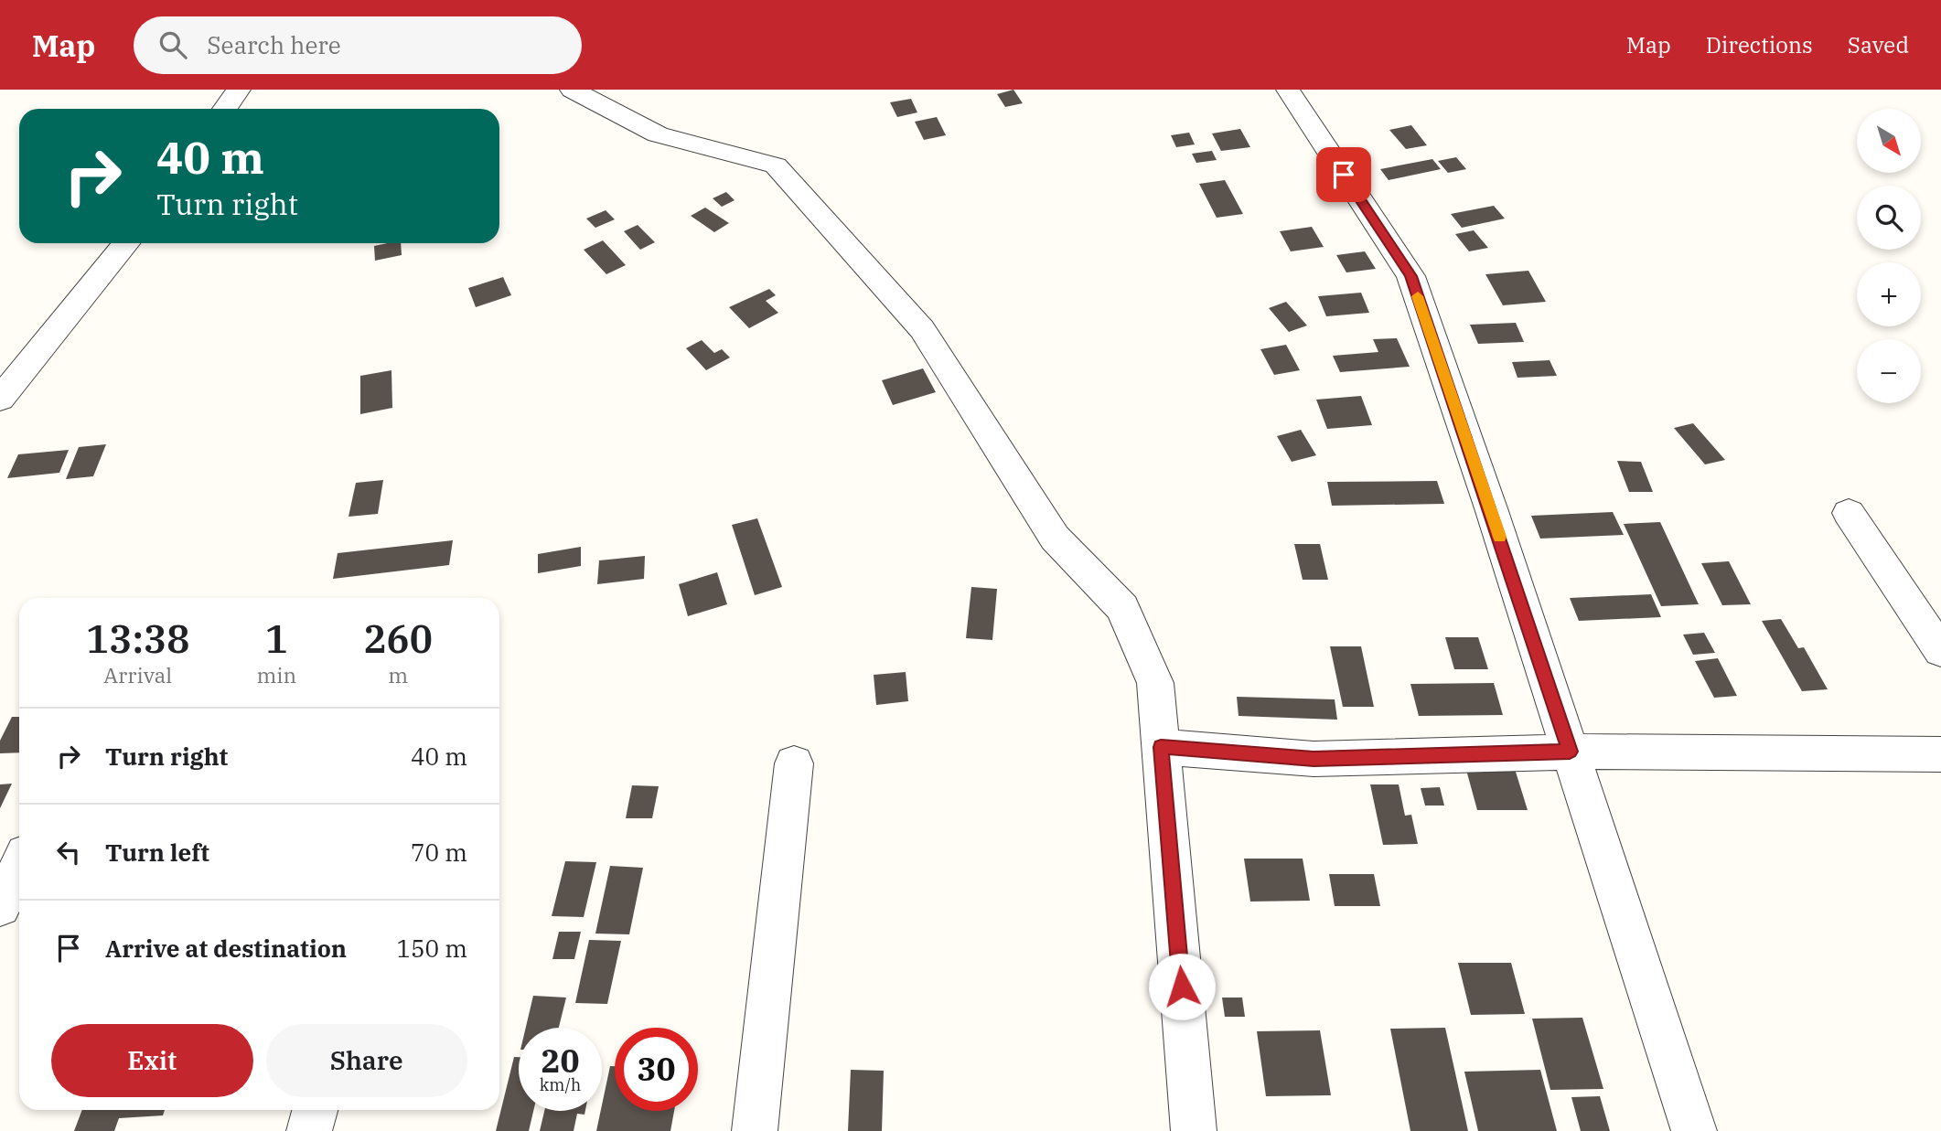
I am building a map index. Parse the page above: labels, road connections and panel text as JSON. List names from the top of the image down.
{
  "north": "bottom right",
  "page": {
    "header": "Map",
    "search": "Search here",
    "nav": ["Map", "Directions", "Saved"],
    "map_buttons": ["+", "−"],
    "turn": ["40 m", "Turn right"],
    "eta": [
      "13:38",
      "Arrival",
      "1",
      "min",
      "260",
      "m"
    ],
    "list": [
      {
        "name": "Turn right",
        "value": "40 m"
      },
      {
        "name": "Turn left",
        "value": "70 m"
      },
      {
        "name": "Arrive at destination",
        "value": "150 m"
      }
    ],
    "buttons": ["Exit", "Share"],
    "speed": "20 km/h",
    "limit": "30"
  }
}
